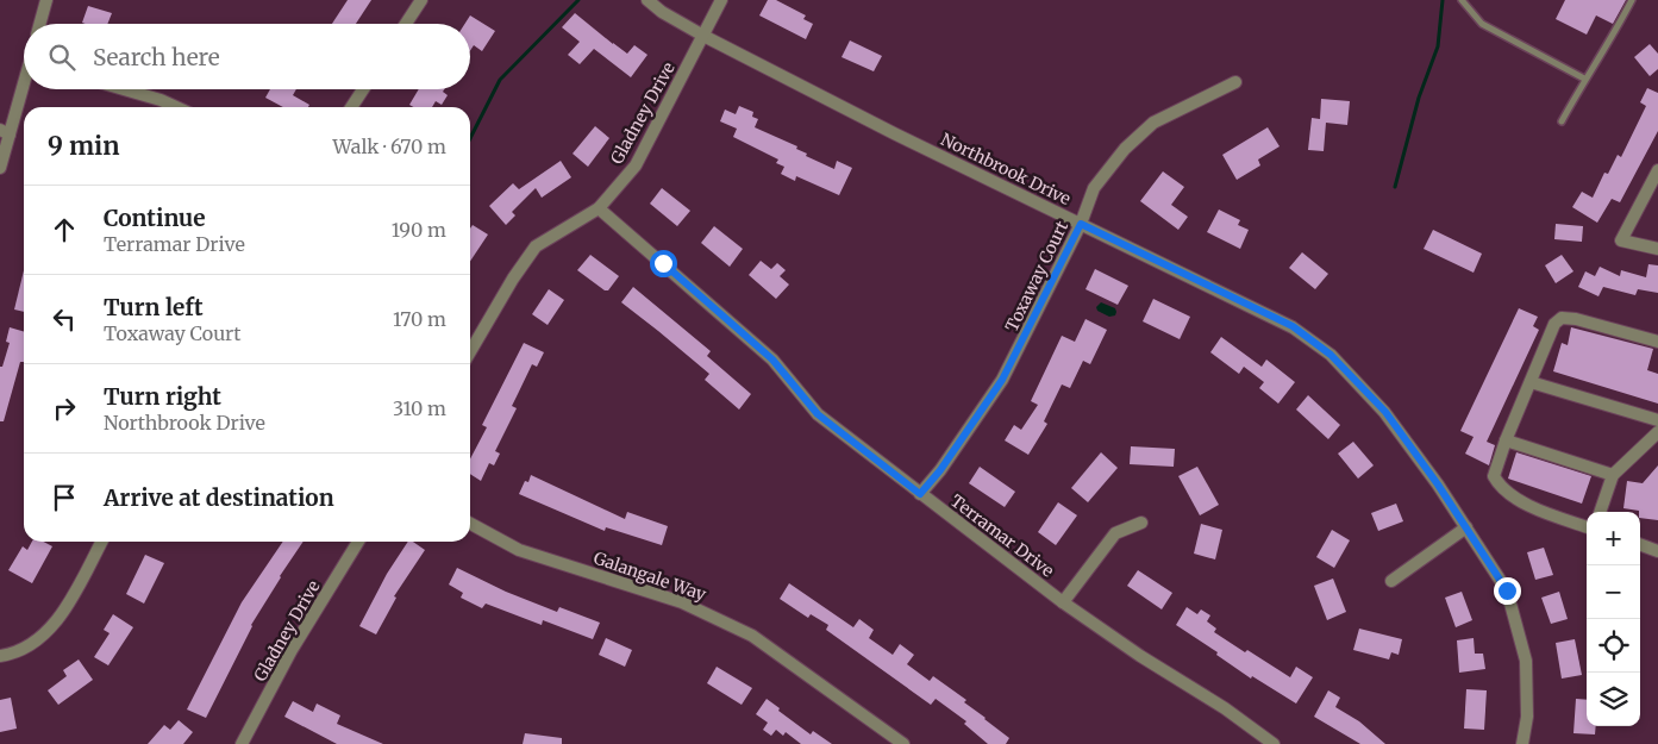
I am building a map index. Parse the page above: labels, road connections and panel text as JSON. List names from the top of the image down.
{
  "streets": {
    "street": [
      "Gladney Drive",
      "Northbrook Drive",
      "Toxaway Court",
      "Terramar Drive",
      "Galangale Way"
    ]
  },
  "crossings": [
    ["Gladney Drive", "Northbrook Drive"],
    ["Gladney Drive", "Terramar Drive"],
    ["Northbrook Drive", "Toxaway Court"],
    ["Toxaway Court", "Terramar Drive"]
  ],
  "page": {
    "search": "Search here",
    "heading": ["9 min", "Walk · 670 m"],
    "list": [
      ["Continue", "Terramar Drive", "190 m"],
      ["Turn left", "Toxaway Court", "170 m"],
      ["Turn right", "Northbrook Drive", "310 m"],
      "Arrive at destination"
    ],
    "map_buttons": ["+", "−"]
  }
}
